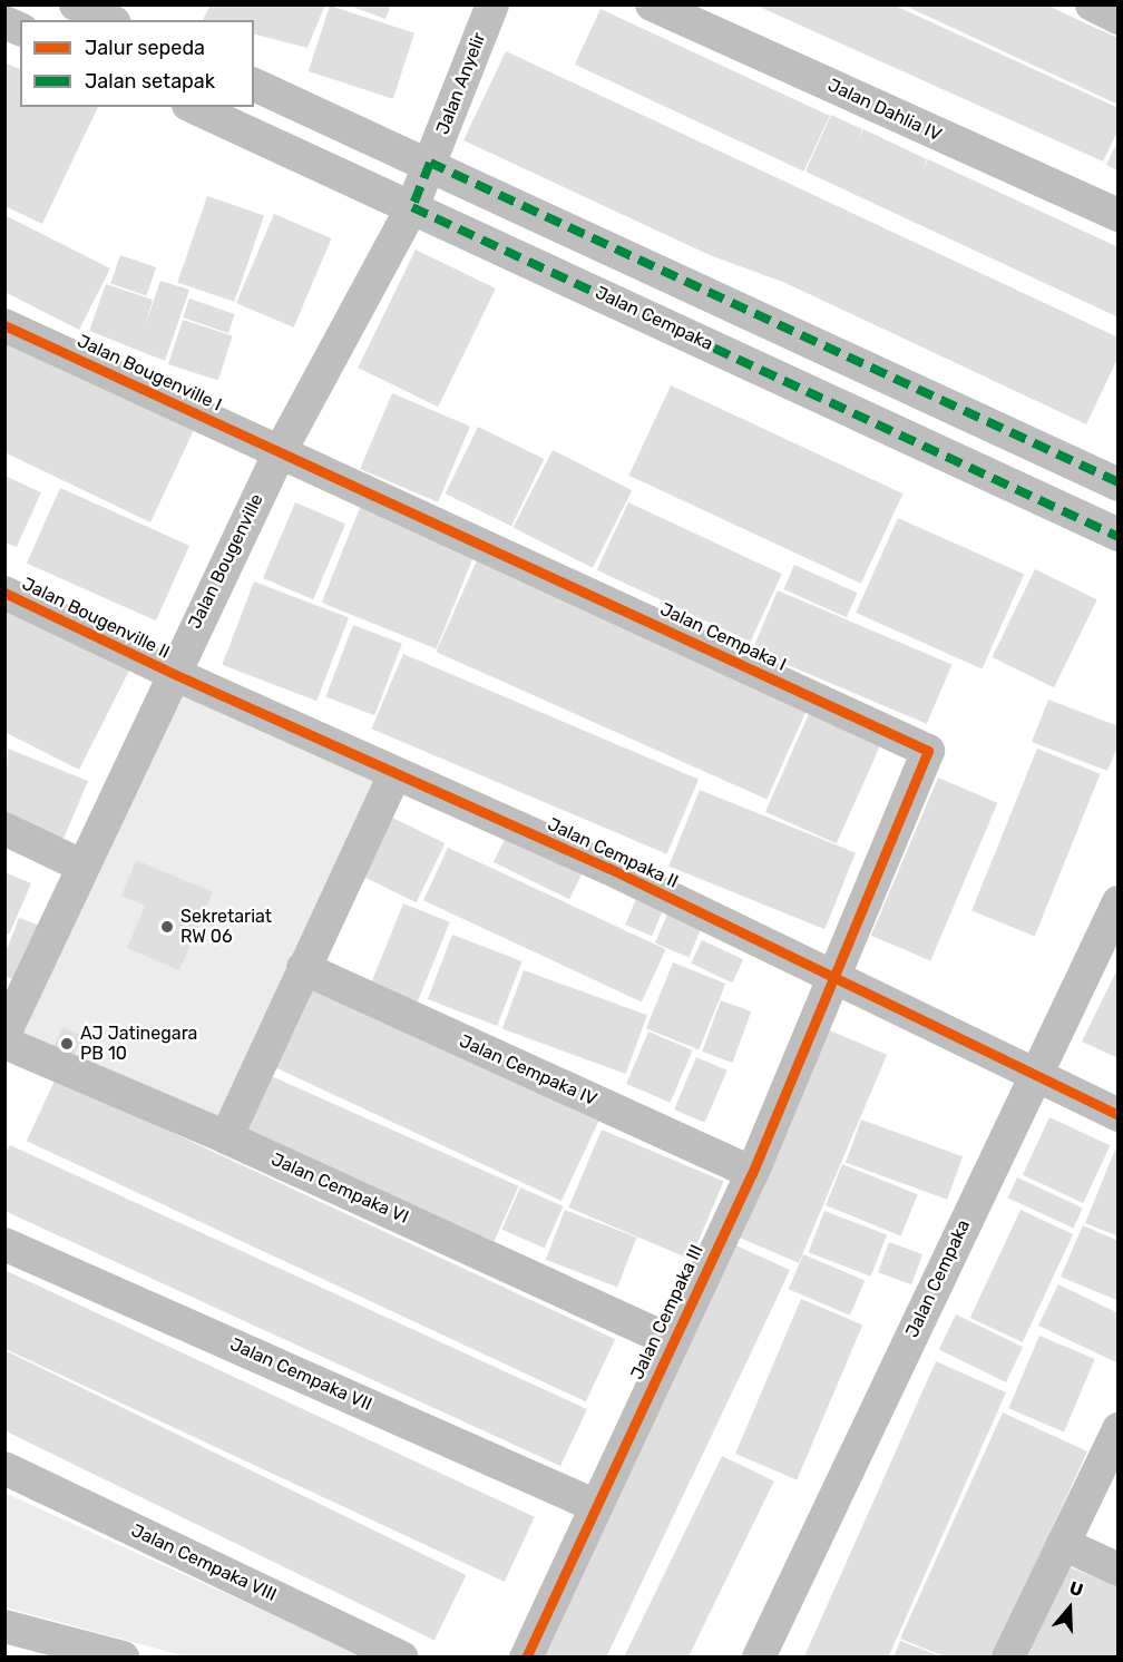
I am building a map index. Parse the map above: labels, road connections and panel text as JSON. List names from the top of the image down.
{
  "streets": {
    "street": [
      "Jalan Anyelir",
      "Jalan Dahlia IV",
      "Jalan Cempaka",
      "Jalan Bougenville I",
      "Jalan Bougenville",
      "Jalan Bougenville II",
      "Jalan Cempaka I",
      "Jalan Cempaka II",
      "Jalan Cempaka IV",
      "Jalan Cempaka VI",
      "Jalan Cempaka III",
      "Jalan Cempaka VII",
      "Jalan Cempaka VIII"
    ]
  },
  "crossings": [
    ["Jalan Anyelir", "Jalan Cempaka"],
    ["Jalan Anyelir", "Jalan Bougenville"],
    ["Jalan Cempaka", "Jalan Bougenville"],
    ["Jalan Cempaka", "Jalan Cempaka II"],
    ["Jalan Bougenville I", "Jalan Bougenville"],
    ["Jalan Bougenville I", "Jalan Cempaka I"],
    ["Jalan Bougenville", "Jalan Bougenville II"],
    ["Jalan Bougenville", "Jalan Cempaka I"],
    ["Jalan Bougenville", "Jalan Cempaka II"],
    ["Jalan Bougenville II", "Jalan Cempaka II"],
    ["Jalan Cempaka I", "Jalan Cempaka II"],
    ["Jalan Cempaka I", "Jalan Cempaka III"],
    ["Jalan Cempaka II", "Jalan Cempaka III"],
    ["Jalan Cempaka IV", "Jalan Cempaka III"],
    ["Jalan Cempaka VI", "Jalan Cempaka III"],
    ["Jalan Cempaka III", "Jalan Cempaka VII"]
  ],
  "places": ["Sekretariat RW 06", "AJ Jatinegara PB 10"],
  "legend": ["Jalur sepeda", "Jalan setapak"],
  "north": "top"
}
